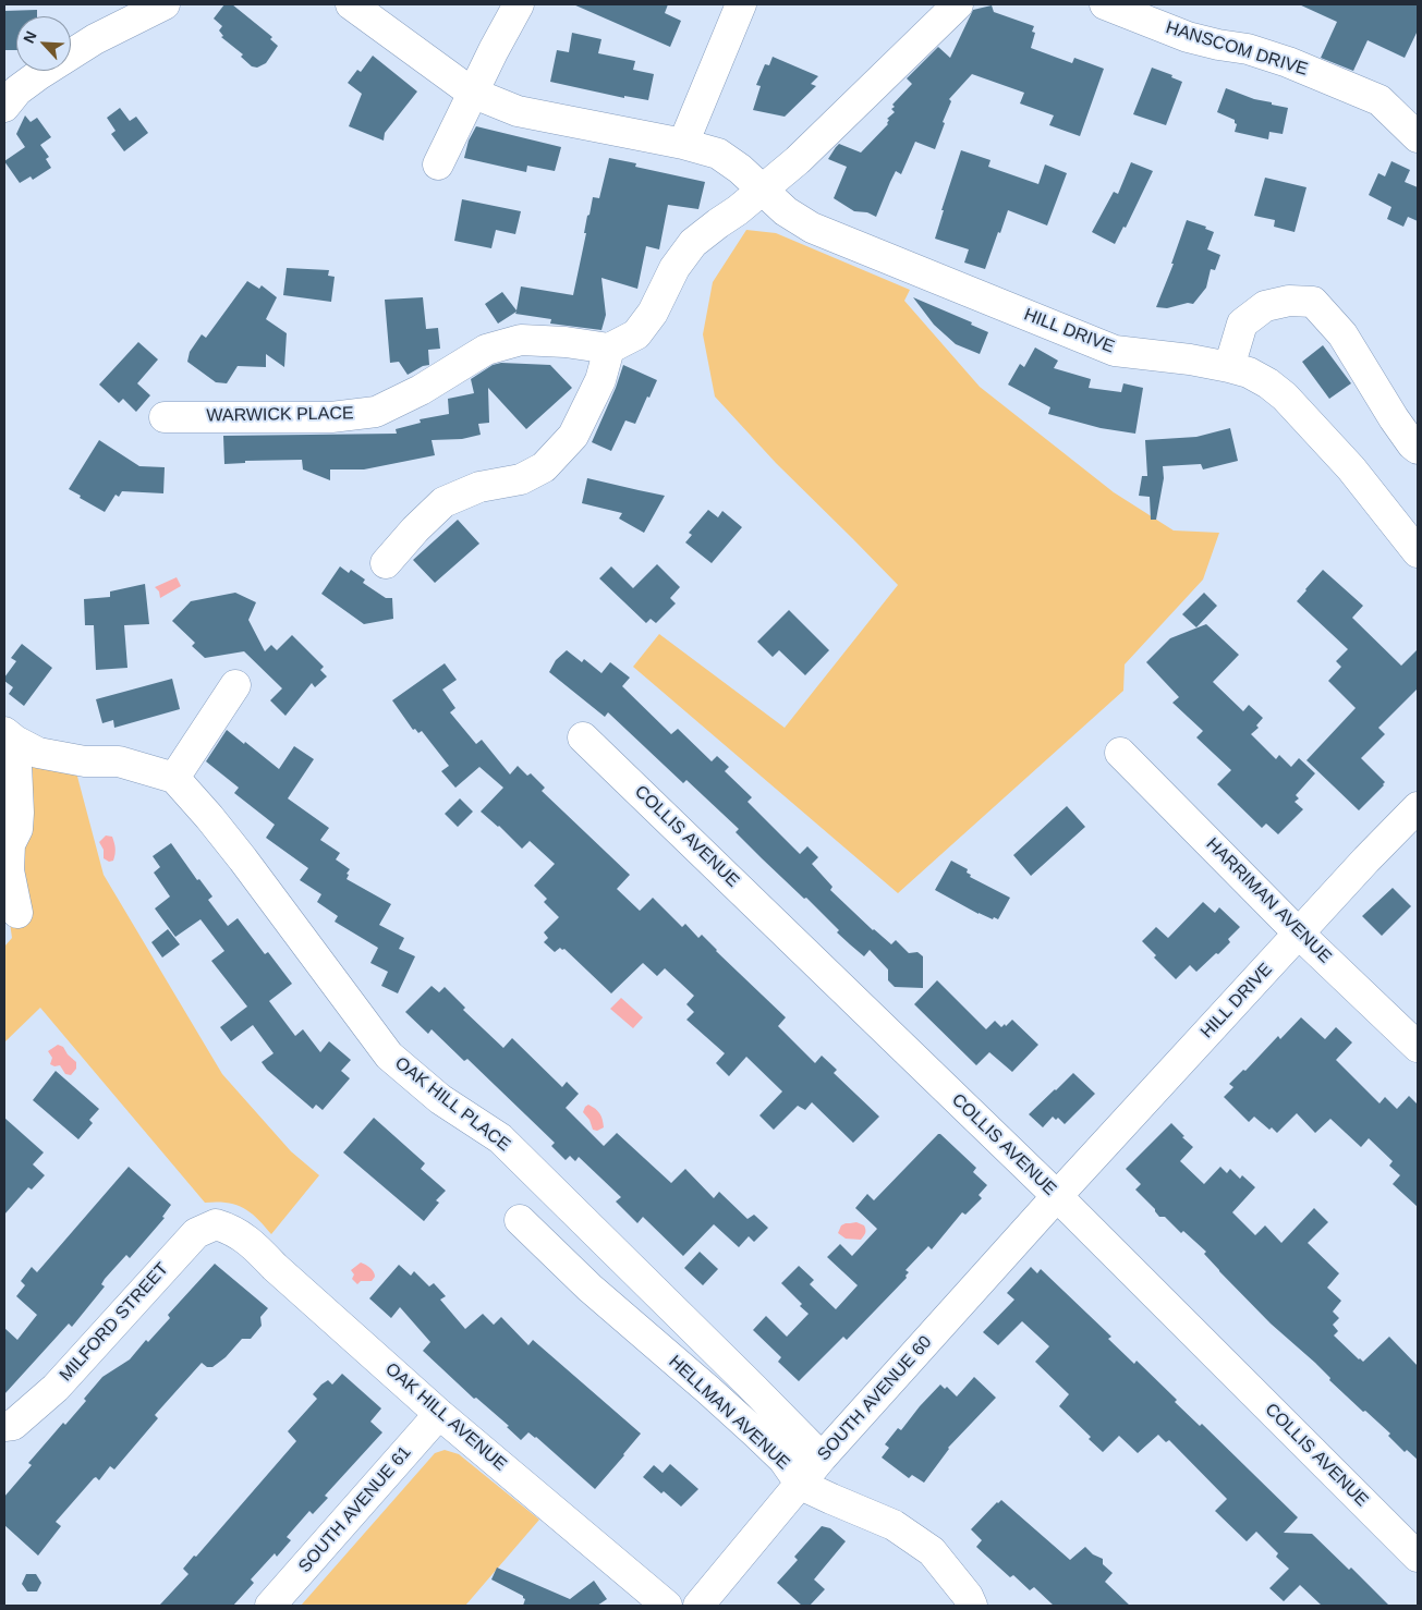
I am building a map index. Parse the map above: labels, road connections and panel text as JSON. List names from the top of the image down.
{
  "streets": {
    "street": [
      "HANSCOM DRIVE",
      "HILL DRIVE",
      "WARWICK PLACE",
      "COLLIS AVENUE",
      "HARRIMAN AVENUE",
      "OAK HILL PLACE",
      "MILFORD STREET",
      "SOUTH AVENUE 60",
      "HELLMAN AVENUE",
      "OAK HILL AVENUE",
      "SOUTH AVENUE 61"
    ]
  },
  "crossings": [
    ["HILL DRIVE", "COLLIS AVENUE"],
    ["HILL DRIVE", "HARRIMAN AVENUE"],
    ["HILL DRIVE", "SOUTH AVENUE 60"],
    ["COLLIS AVENUE", "SOUTH AVENUE 60"],
    ["OAK HILL PLACE", "SOUTH AVENUE 60"],
    ["MILFORD STREET", "OAK HILL AVENUE"],
    ["SOUTH AVENUE 60", "HELLMAN AVENUE"],
    ["OAK HILL AVENUE", "SOUTH AVENUE 61"]
  ],
  "north": "top left"
}
